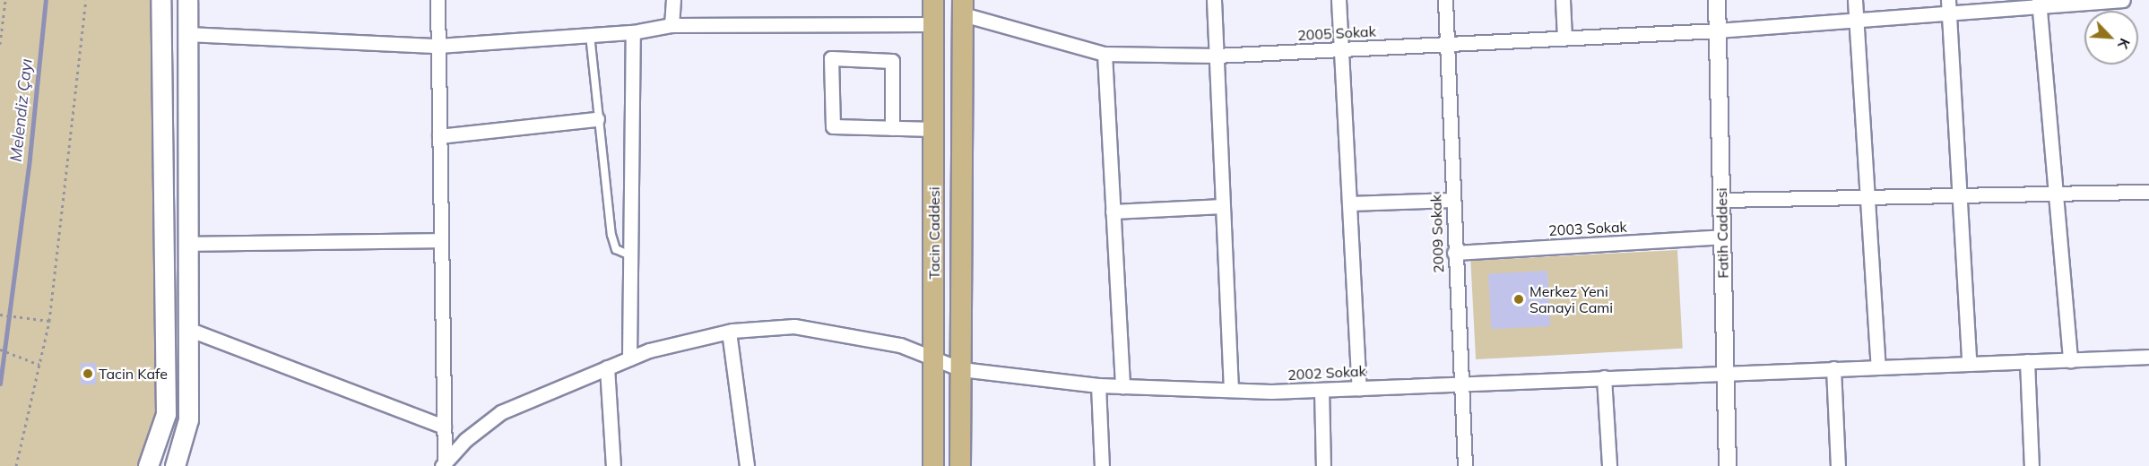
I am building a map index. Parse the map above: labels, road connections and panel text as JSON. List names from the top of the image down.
{
  "streets": {
    "main road": ["Tacin Caddesi"],
    "street": [
      "2005 Sokak",
      "2003 Sokak",
      "Fatih Caddesi",
      "2009 Sokak",
      "2002 Sokak"
    ]
  },
  "crossings": [
    ["2005 Sokak", "Tacin Caddesi"],
    ["2005 Sokak", "Fatih Caddesi"],
    ["2005 Sokak", "2009 Sokak"],
    ["2003 Sokak", "Fatih Caddesi"],
    ["2003 Sokak", "2009 Sokak"],
    ["Tacin Caddesi", "2002 Sokak"],
    ["Fatih Caddesi", "2002 Sokak"],
    ["2009 Sokak", "2002 Sokak"]
  ],
  "water": ["Melendiz Çayı"],
  "places": ["Merkez Yeni Sanayi Cami", "Tacin Kafe"],
  "north": "bottom right"
}
